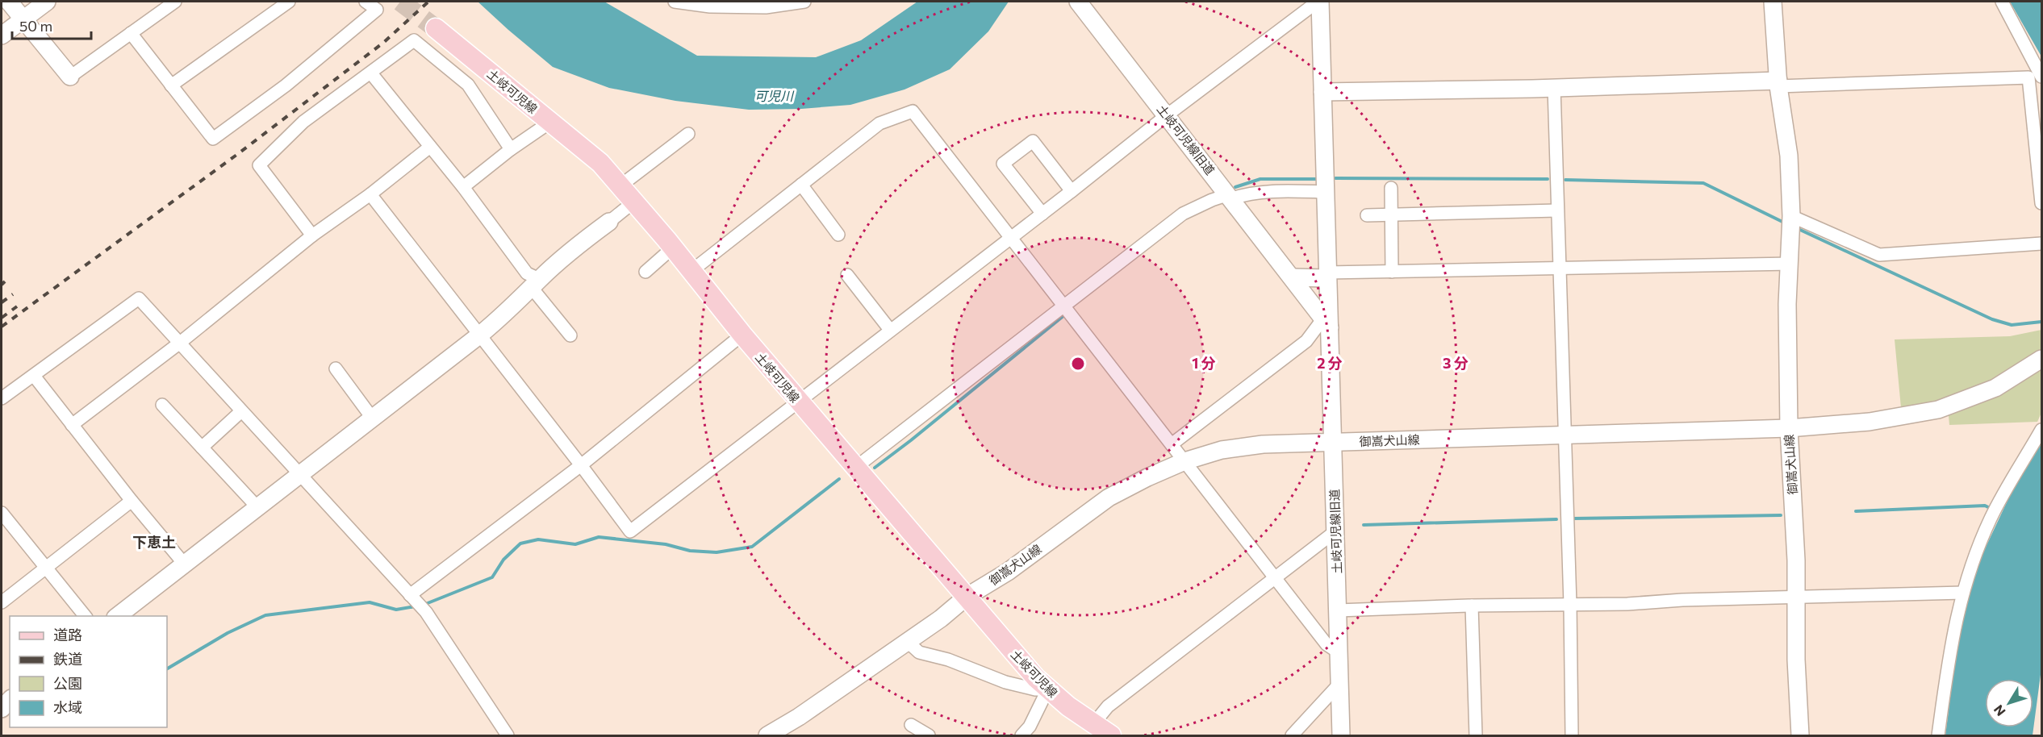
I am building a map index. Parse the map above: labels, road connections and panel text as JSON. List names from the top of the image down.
{
  "streets": {
    "main road": ["土岐可児線"],
    "street": ["土岐可児線旧道", "御嵩犬山線"]
  },
  "crossings": [
    ["土岐可児線", "御嵩犬山線"],
    ["土岐可児線旧道", "御嵩犬山線"]
  ],
  "districts": ["下恵土"],
  "water": ["可児川"],
  "legend": [
    "道路",
    "鉄道",
    "公園",
    "水域"
  ],
  "scale_bar": "50 m",
  "north": "bottom left",
  "rings": ["1 分", "2 分", "3 分"]
}
